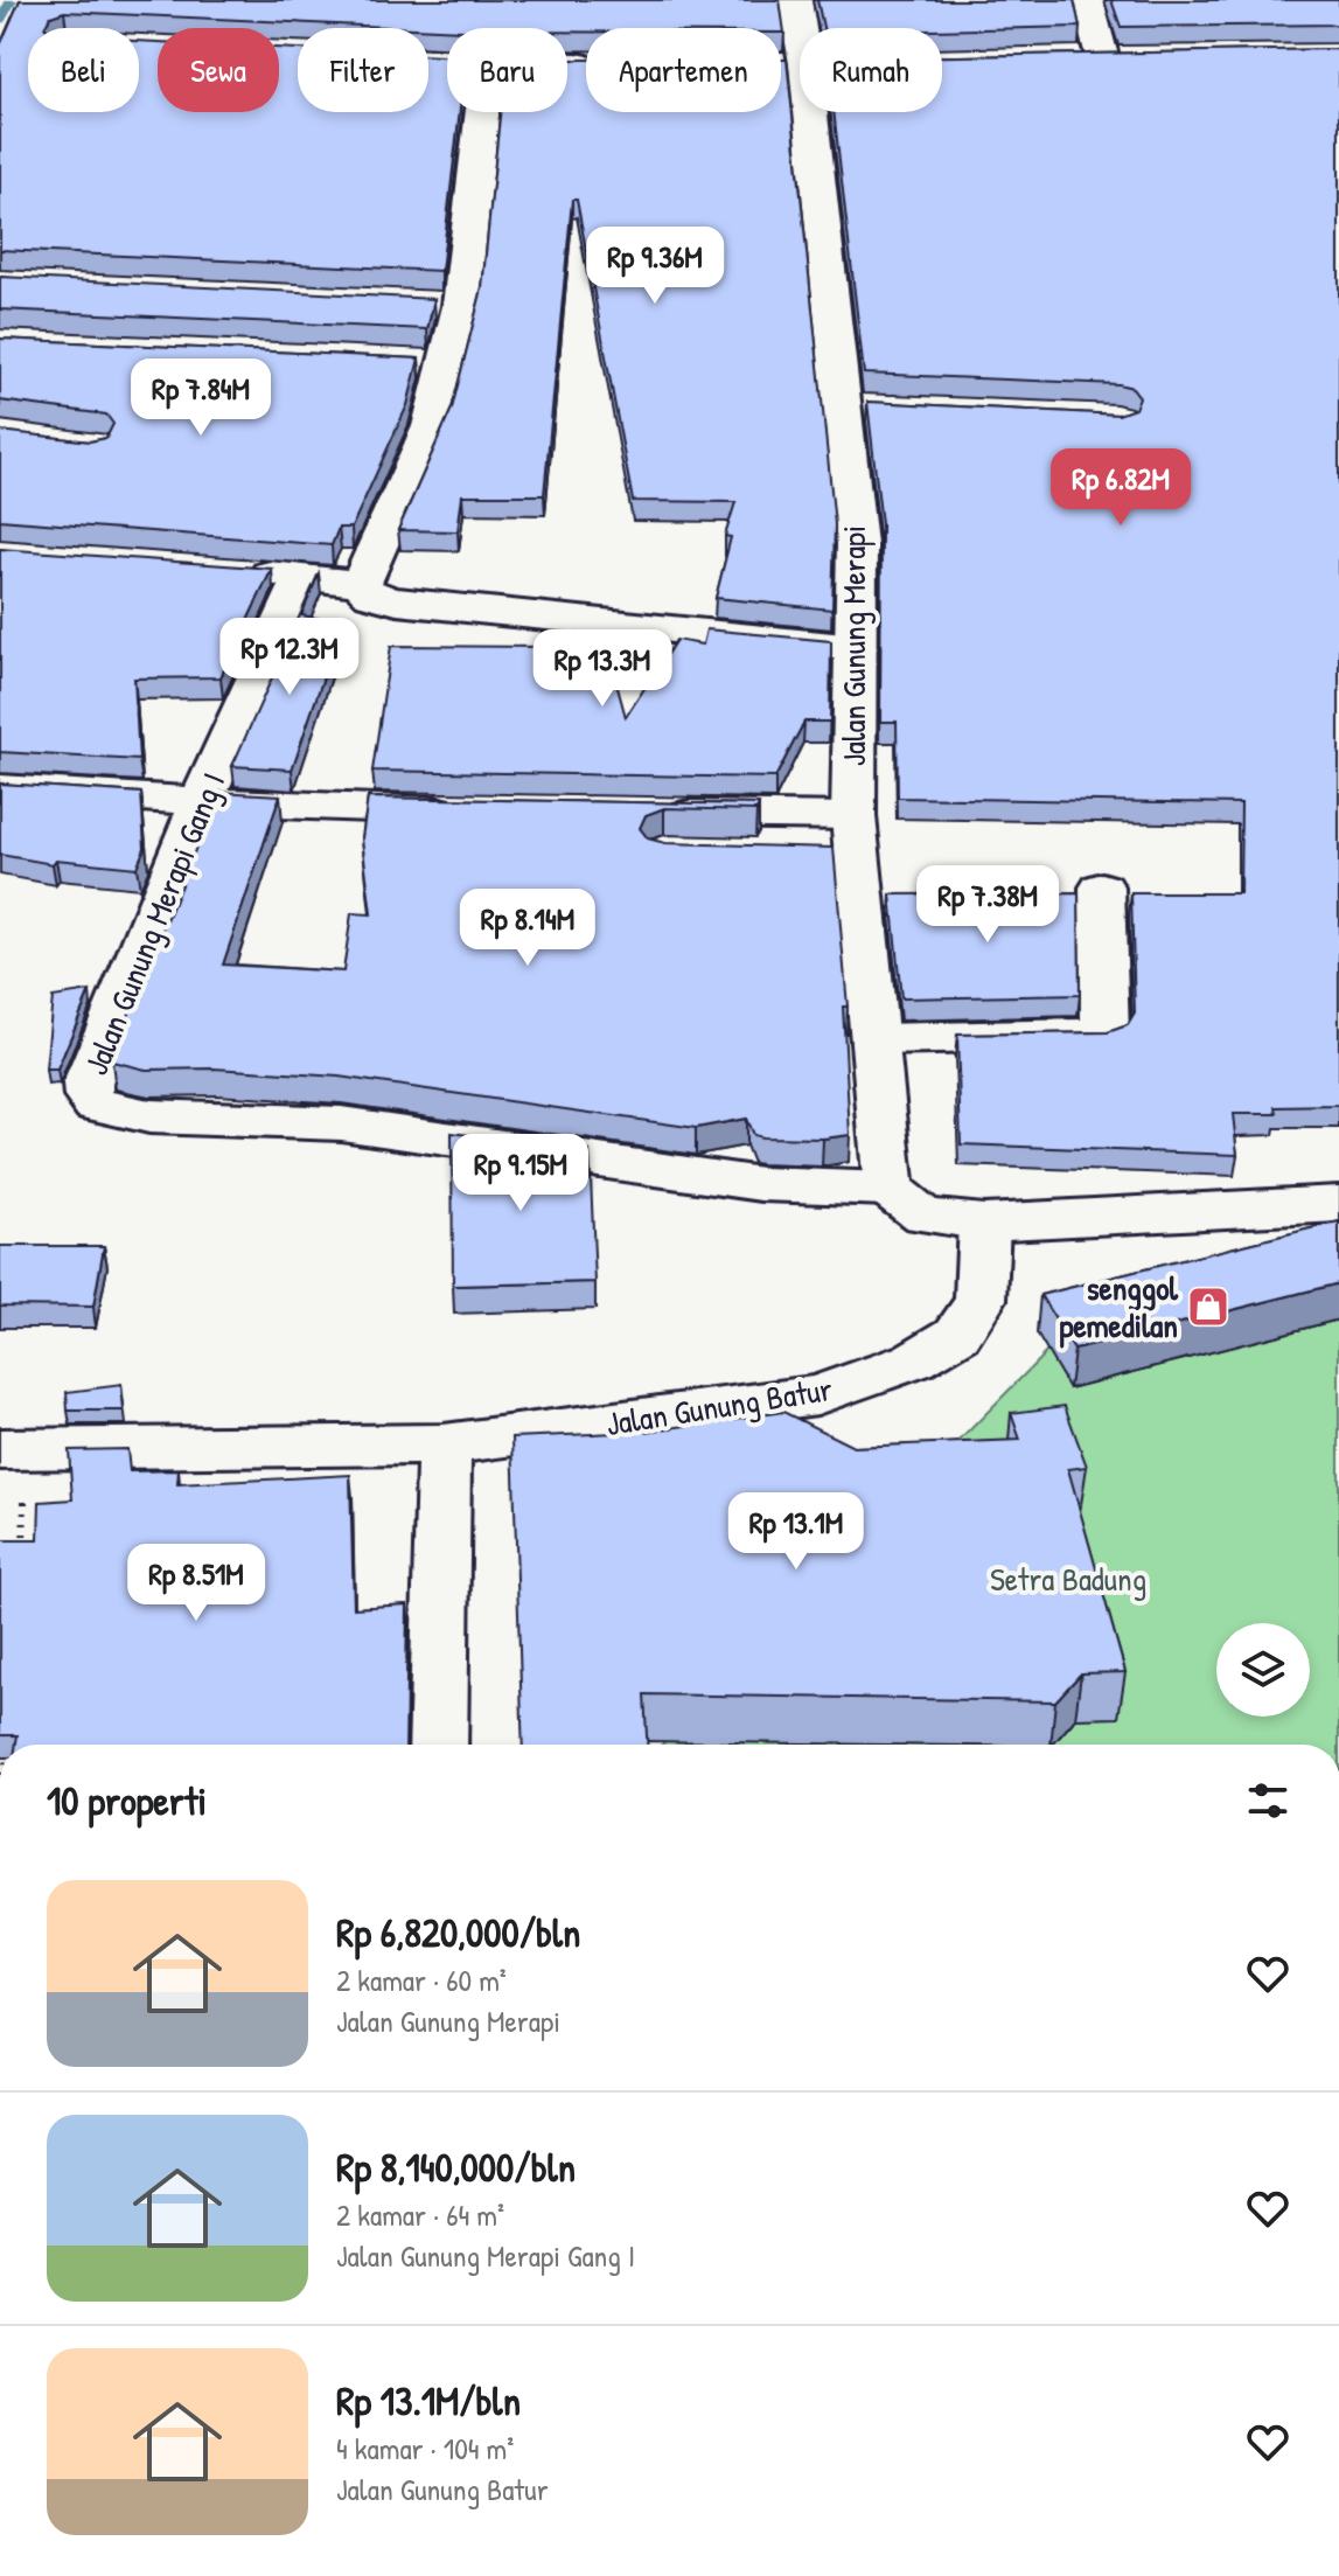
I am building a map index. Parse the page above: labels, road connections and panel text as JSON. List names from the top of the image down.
{
  "streets": {
    "street": ["Jalan Gunung Merapi", "Jalan Gunung Merapi Gang I", "Jalan Gunung Batur"]
  },
  "crossings": [
    ["Jalan Gunung Merapi", "Jalan Gunung Merapi Gang I"]
  ],
  "parks": ["Setra Badung"],
  "places": {
    "shop": ["senggol pemedilan"]
  },
  "page": {
    "chip": [
      "Beli",
      "Sewa",
      "Filter",
      "Baru",
      "Apartemen",
      "Rumah"
    ],
    "price": [
      "Rp 9.36M",
      "Rp 7.84M",
      "Rp 6.82M",
      "Rp 12.3M",
      "Rp 13.3M",
      "Rp 7.38M",
      "Rp 8.14M",
      "Rp 9.15M",
      "Rp 13.1M",
      "Rp 8.51M"
    ],
    "heading": "10 properti",
    "list": [
      {
        "name": "Rp 6,820,000/bln",
        "note": "2 kamar · 60 m² · Jalan Gunung Merapi"
      },
      {
        "name": "Rp 8,140,000/bln",
        "note": "2 kamar · 64 m² · Jalan Gunung Merapi Gang I"
      },
      {
        "name": "Rp 13.1M/bln",
        "note": "4 kamar · 104 m² · Jalan Gunung Batur"
      }
    ]
  }
}
